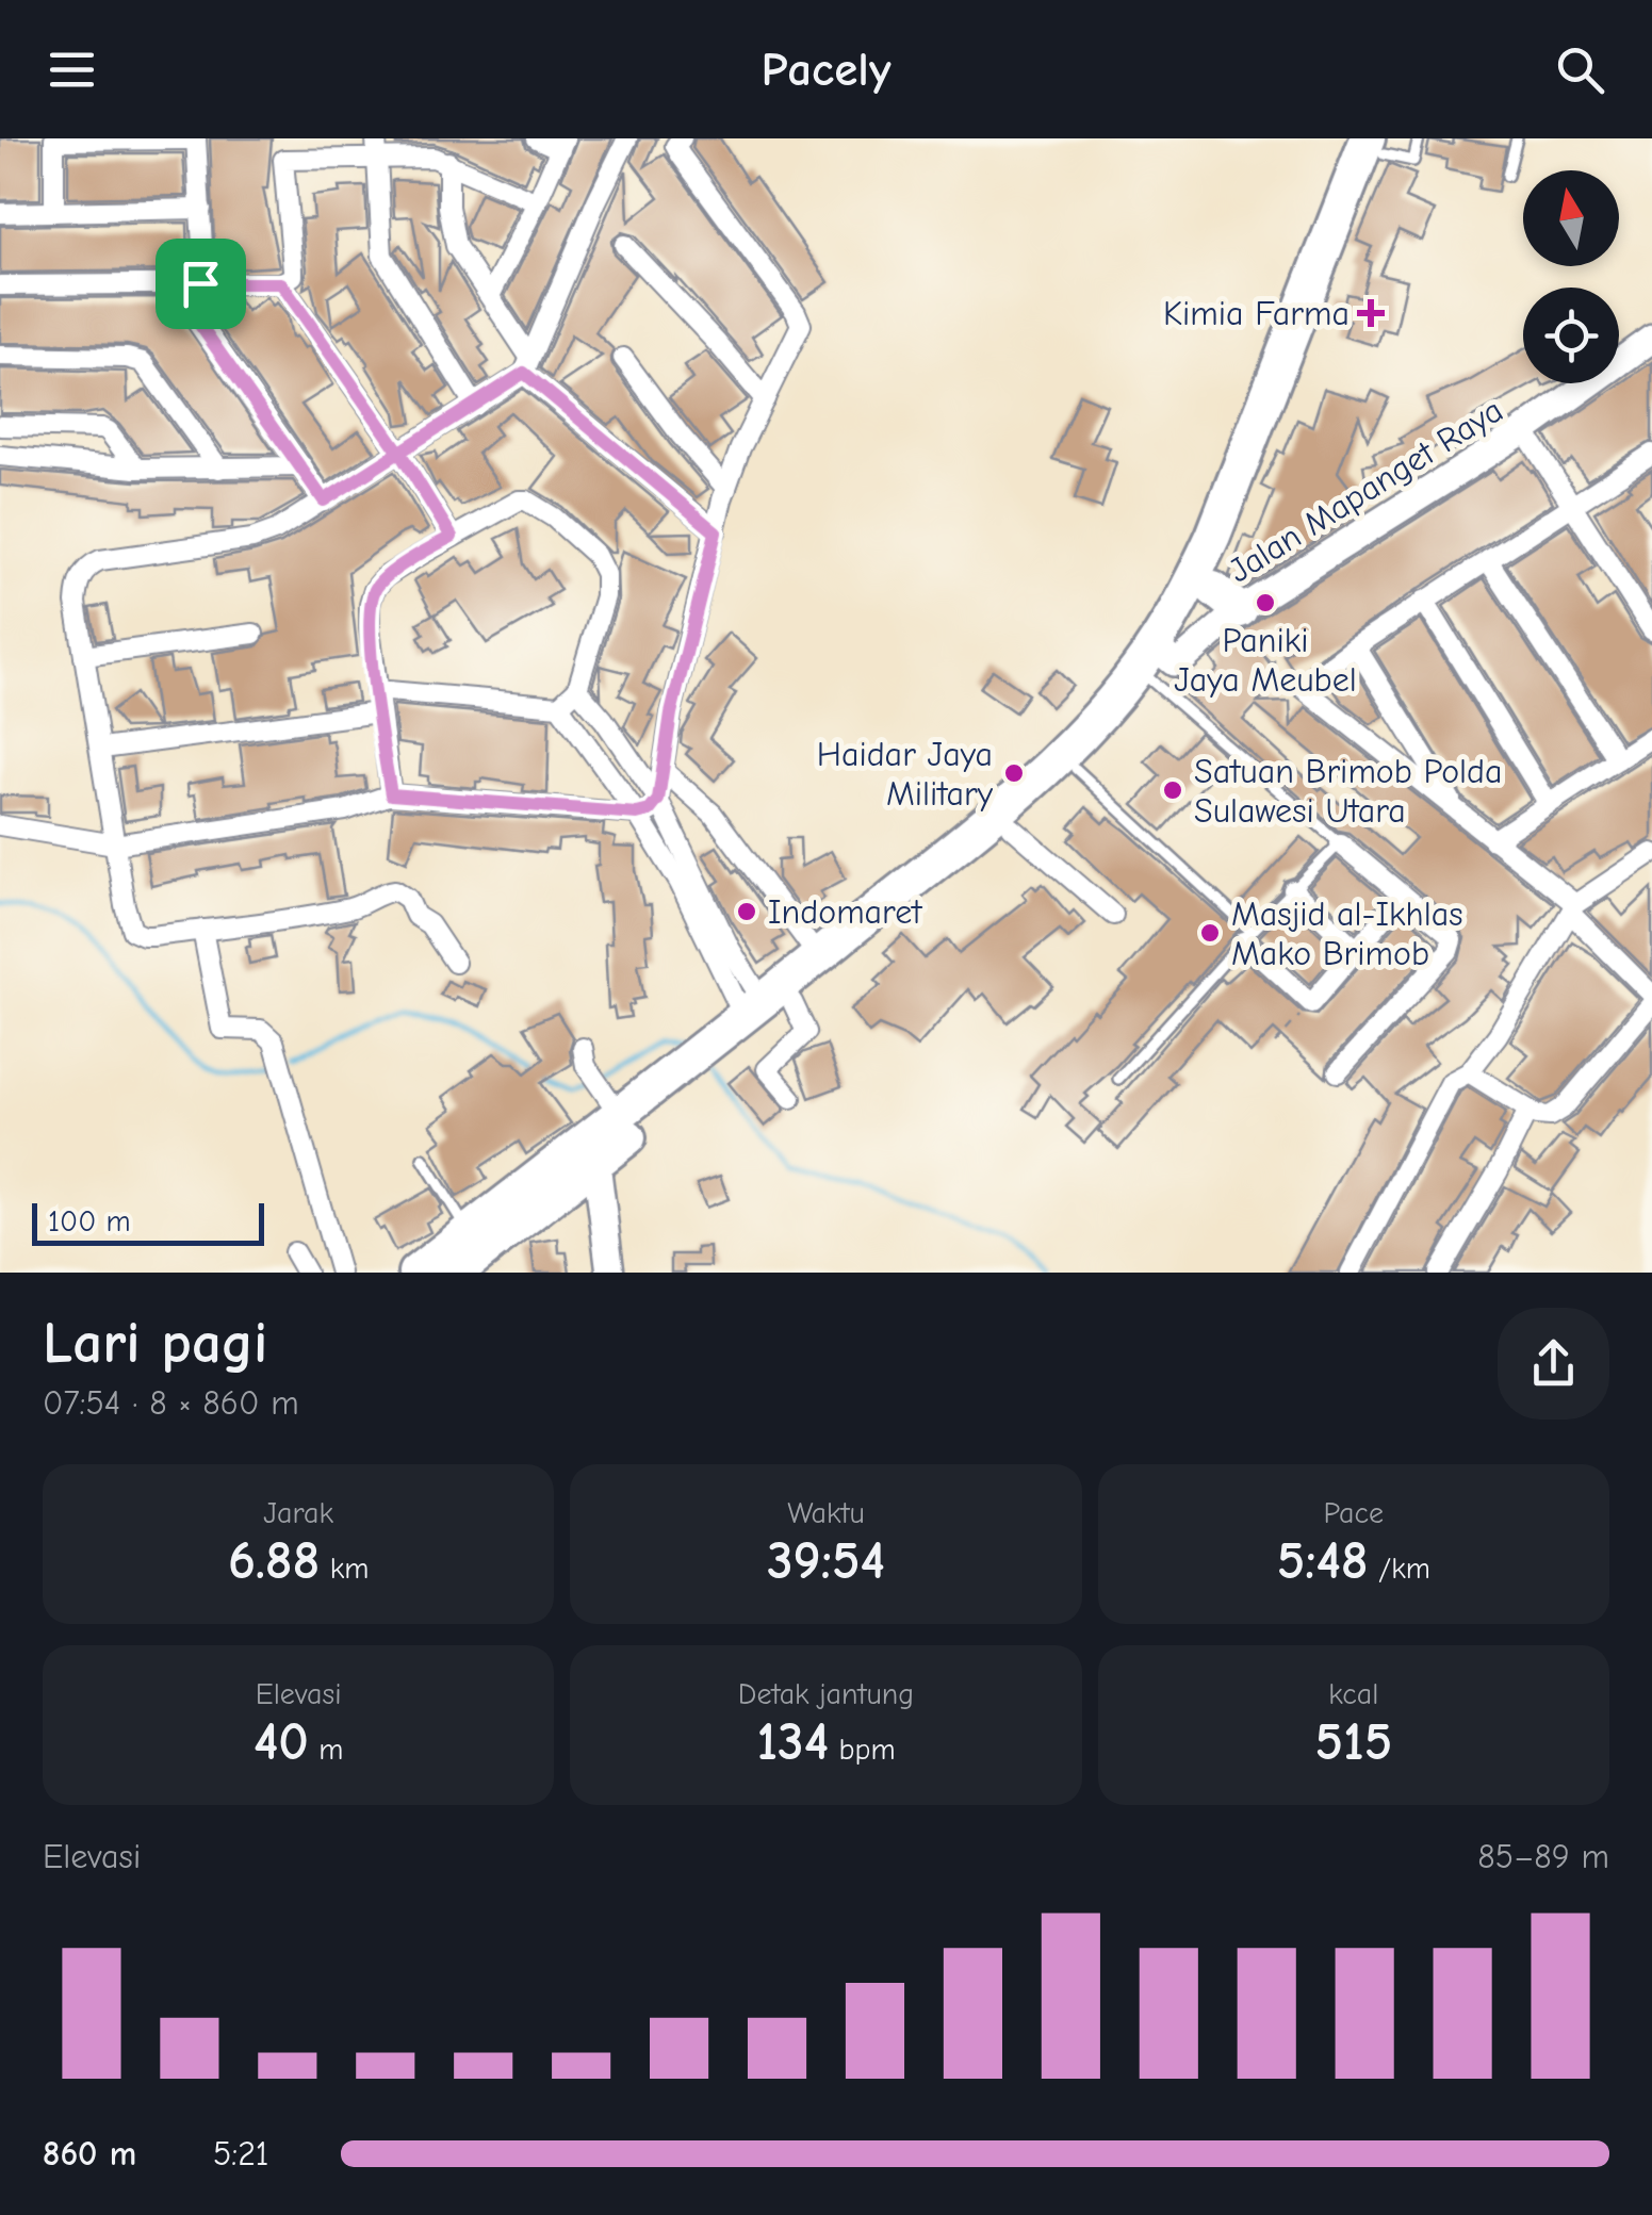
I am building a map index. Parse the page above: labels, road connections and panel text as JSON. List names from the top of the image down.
{
  "streets": {
    "street": ["Jalan Mapanget Raya"]
  },
  "places": {
    "health": ["Kimia Farma"],
    "other": [
      "Paniki Jaya Meubel",
      "Haidar Jaya Military",
      "Satuan Brimob Polda Sulawesi Utara",
      "Indomaret",
      "Masjid al-Ikhlas Mako Brimob"
    ]
  },
  "scale_bar": "100 m",
  "north": "top",
  "page": {
    "header": "Pacely",
    "scale": "100 m",
    "heading": ["Lari pagi", "07:54 · 8 × 860 m"],
    "stats": [
      ["Jarak", "6.88 km"],
      ["Waktu", "39:54"],
      ["Pace", "5:48 /km"],
      ["Elevasi", "40 m"],
      ["Detak jantung", "134 bpm"],
      ["kcal", "515"]
    ],
    "chart": ["Elevasi", "85–89 m"],
    "list": [
      {
        "name": "860 m",
        "note": "5:21"
      }
    ]
  }
}
